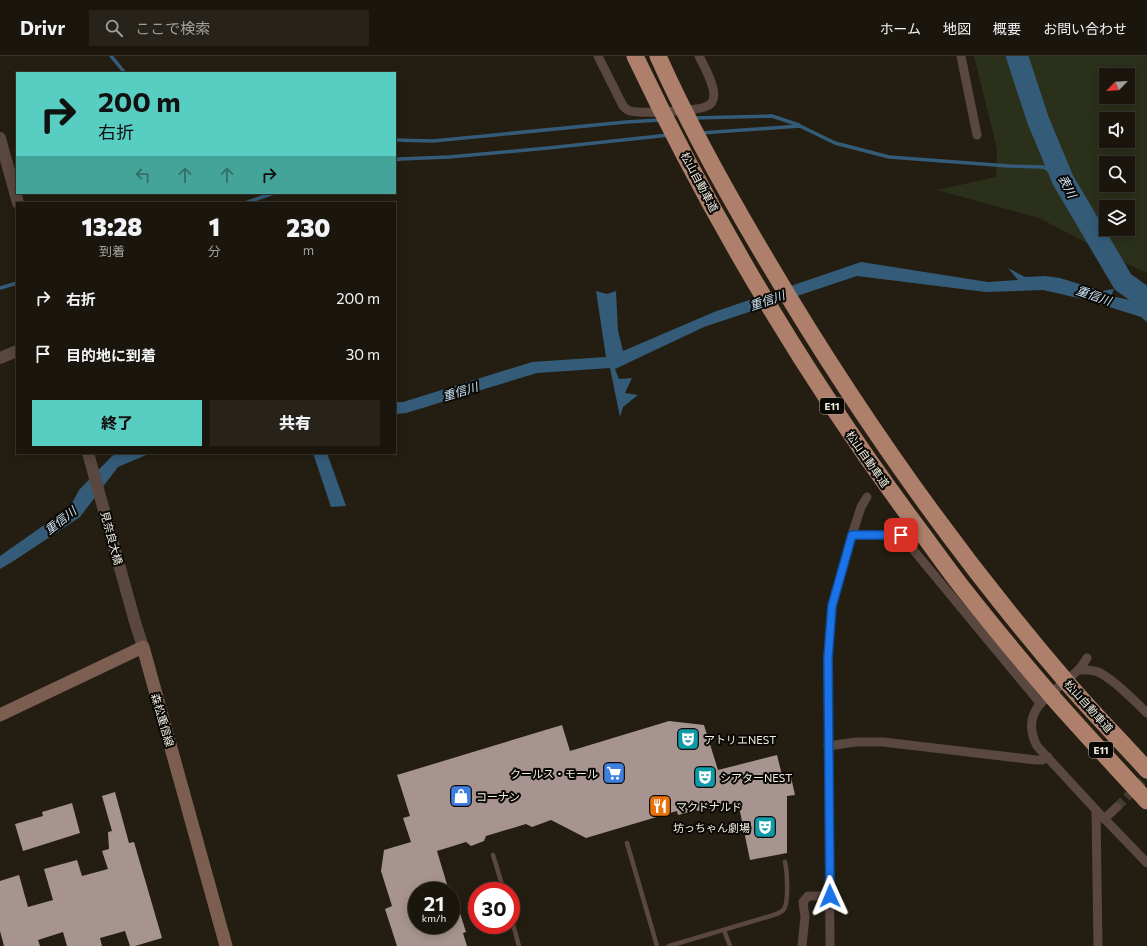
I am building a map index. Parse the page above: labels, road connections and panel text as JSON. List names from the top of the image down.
{
  "streets": {
    "highway": ["松山自動車道", "E11"],
    "main road": ["森松重信線"],
    "street": ["見奈良大橋"]
  },
  "crossings": [
    ["見奈良大橋", "森松重信線"]
  ],
  "water": ["表川", "重信川"],
  "places": {
    "theatre": ["アトリエNEST", "シアターNEST", "坊っちゃん劇場"],
    "supermarket": ["クールス・モール"],
    "shop": ["コーナン"],
    "restaurant": ["マクドナルド"]
  },
  "north": "bottom left",
  "page": {
    "header": "Drivr",
    "search": "ここで検索",
    "nav": [
      "ホーム",
      "地図",
      "概要",
      "お問い合わせ"
    ],
    "turn": ["200 m", "右折"],
    "eta": [
      "13:28",
      "到着",
      "1",
      "分",
      "230",
      "m"
    ],
    "list": [
      {
        "name": "右折",
        "value": "200 m"
      },
      {
        "name": "目的地に到着",
        "value": "30 m"
      }
    ],
    "buttons": ["終了", "共有"],
    "speed": "21 km/h",
    "limit": "30"
  }
}
